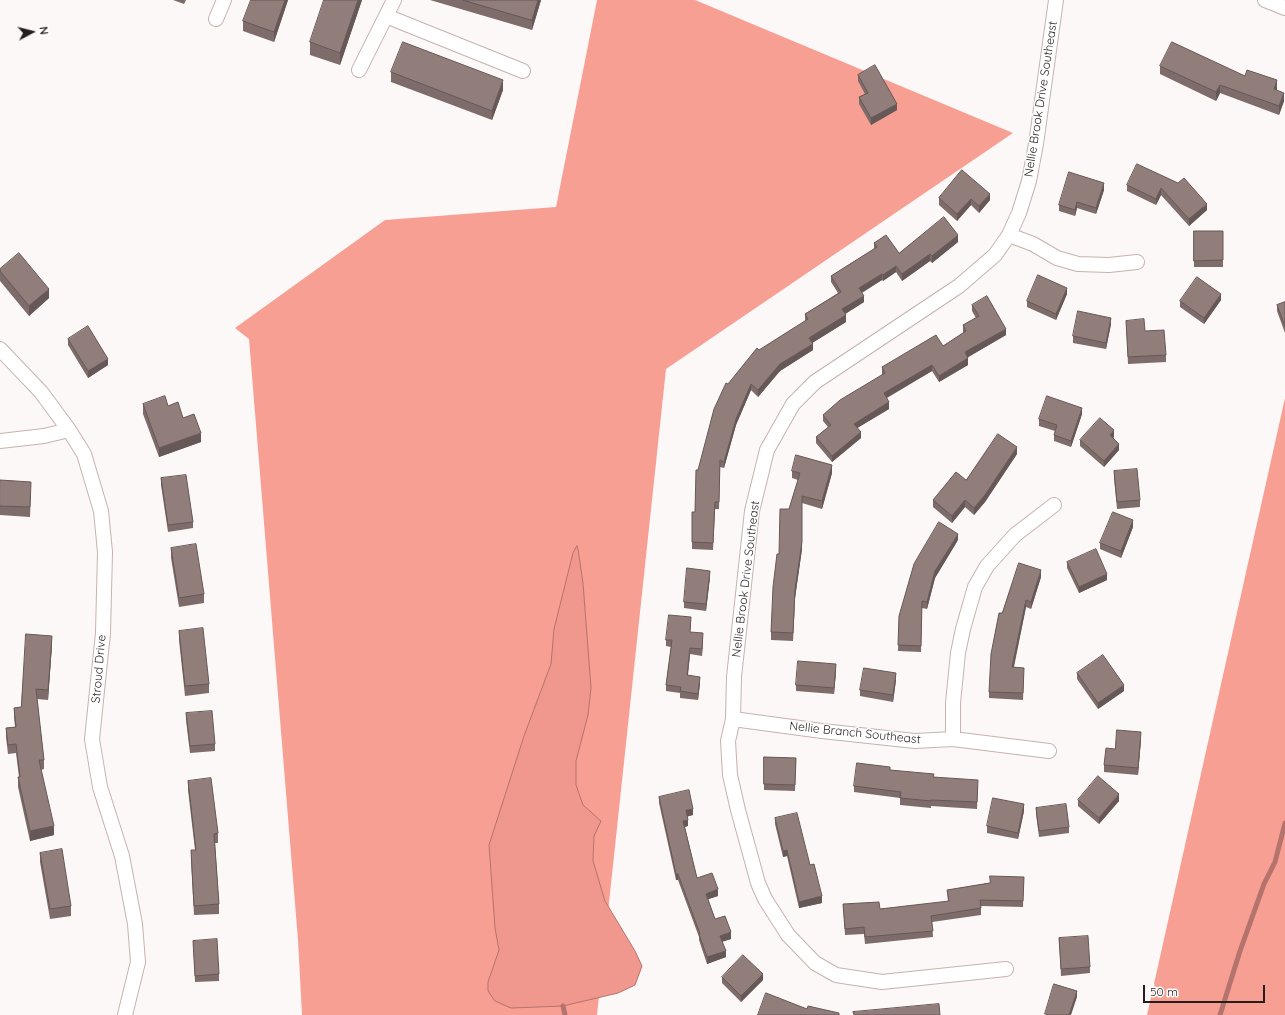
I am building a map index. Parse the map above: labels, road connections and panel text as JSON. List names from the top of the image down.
{
  "streets": {
    "street": ["Nellie Brook Drive Southeast", "Stroud Drive", "Nellie Branch Southeast"]
  },
  "crossings": [
    ["Nellie Brook Drive Southeast", "Nellie Branch Southeast"]
  ],
  "scale_bar": "50 m",
  "north": "right"
}
